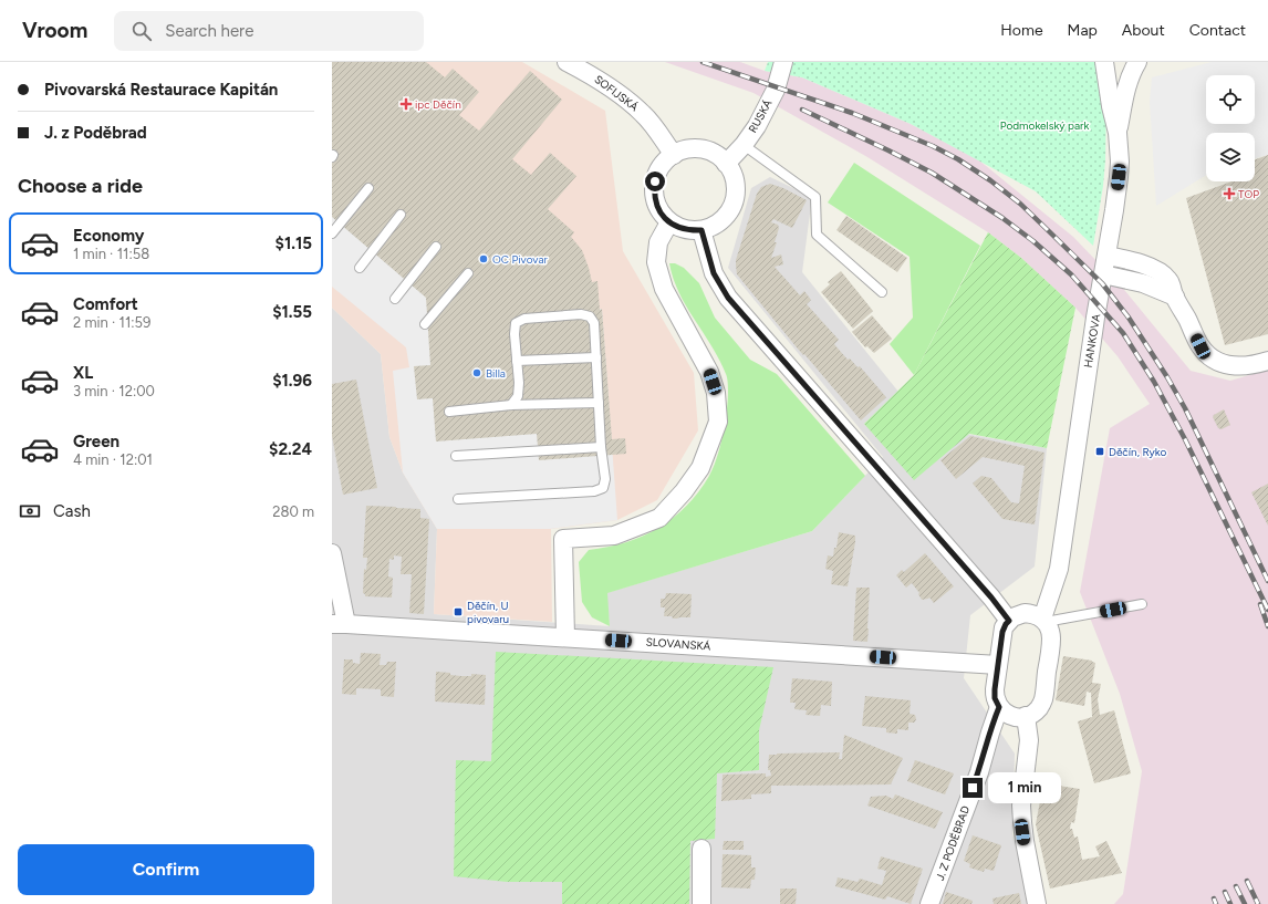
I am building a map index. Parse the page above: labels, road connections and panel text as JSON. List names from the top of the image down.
{
  "streets": {
    "street": [
      "SOFIJSKÁ",
      "RUSKÁ",
      "HANKOVA",
      "SLOVANSKÁ",
      "J. Z PODĚBRAD"
    ]
  },
  "crossings": [
    ["SOFIJSKÁ", "RUSKÁ"]
  ],
  "parks": ["Podmokelský park"],
  "places": {
    "health": ["ipc Děčín", "TOP"],
    "other": ["OC Pivovar", "Billa"],
    "transit": ["Děčín, Ryko", "Děčín, U pivovaru"]
  },
  "page": {
    "header": "Vroom",
    "search": "Search here",
    "nav": [
      "Home",
      "Map",
      "About",
      "Contact"
    ],
    "banner": ["Pivovarská Restaurace Kapitán", "J. z Poděbrad"],
    "heading": "Choose a ride",
    "list": [
      {
        "name": "Economy",
        "note": "1 min · 11:58",
        "value": "$1.15"
      },
      {
        "name": "Comfort",
        "note": "2 min · 11:59",
        "value": "$1.55"
      },
      {
        "name": "XL",
        "note": "3 min · 12:00",
        "value": "$1.96"
      },
      {
        "name": "Green",
        "note": "4 min · 12:01",
        "value": "$2.24"
      }
    ],
    "pay": ["Cash", "280 m"],
    "bubble": "1 min",
    "buttons": "Confirm"
  }
}
